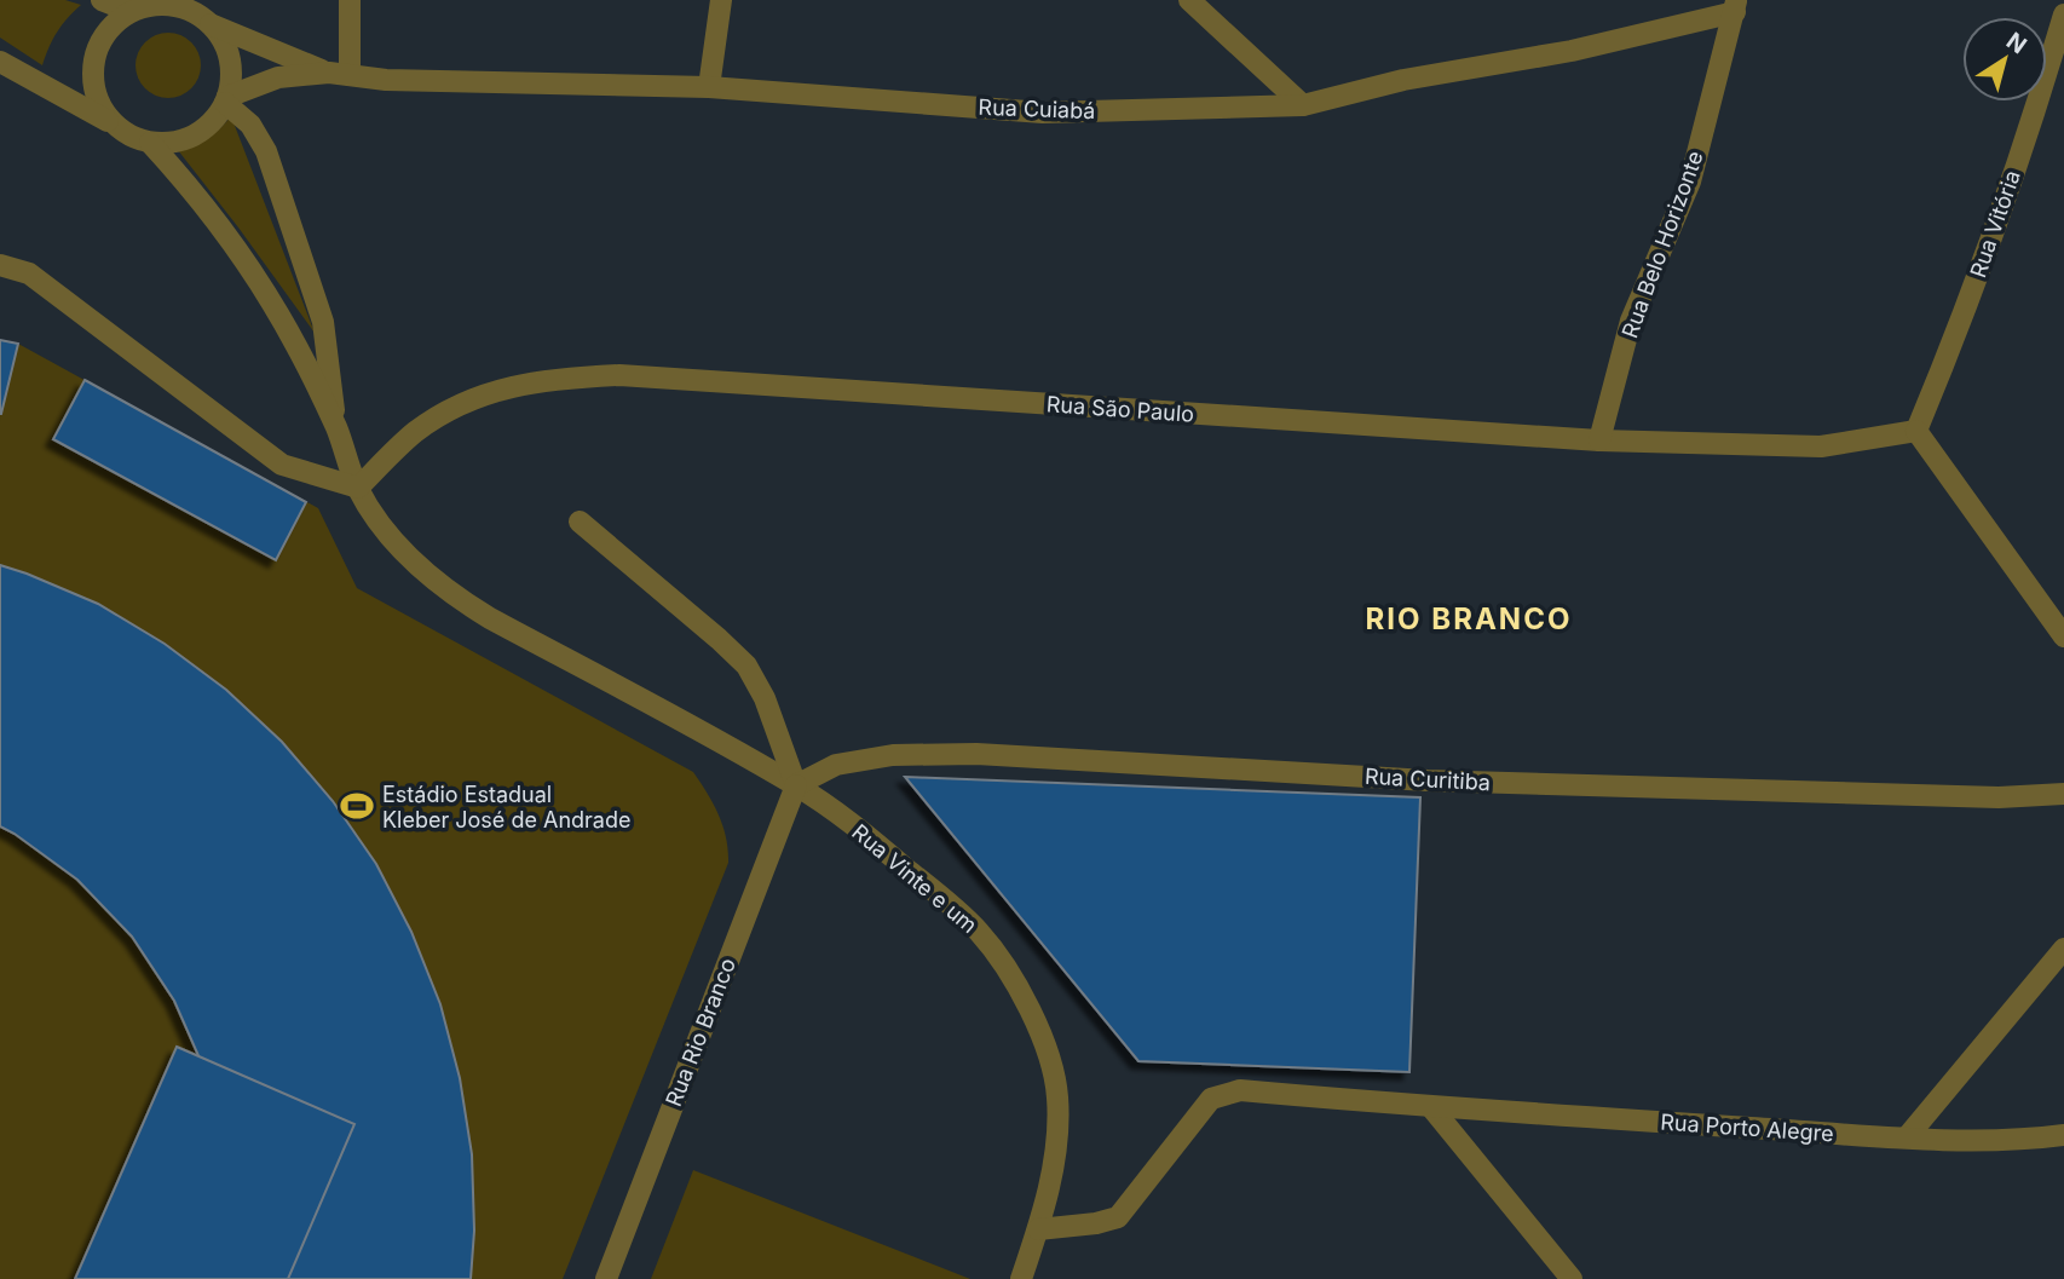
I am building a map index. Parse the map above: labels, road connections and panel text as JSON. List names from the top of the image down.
{
  "streets": {
    "street": [
      "Rua Cuiabá",
      "Rua Vitória",
      "Rua Belo Horizonte",
      "Rua São Paulo",
      "Rua Curitiba",
      "Rua Vinte e um",
      "Rua Rio Branco",
      "Rua Porto Alegre"
    ]
  },
  "crossings": [
    ["Rua Cuiabá", "Rua Belo Horizonte"],
    ["Rua Vitória", "Rua São Paulo"],
    ["Rua Belo Horizonte", "Rua São Paulo"],
    ["Rua São Paulo", "Rua Vinte e um"],
    ["Rua Curitiba", "Rua Vinte e um"],
    ["Rua Curitiba", "Rua Rio Branco"],
    ["Rua Vinte e um", "Rua Rio Branco"],
    ["Rua Vinte e um", "Rua Porto Alegre"]
  ],
  "districts": ["RIO BRANCO"],
  "places": {
    "sports": ["Estádio Estadual Kleber José de Andrade"]
  },
  "north": "top right"
}
